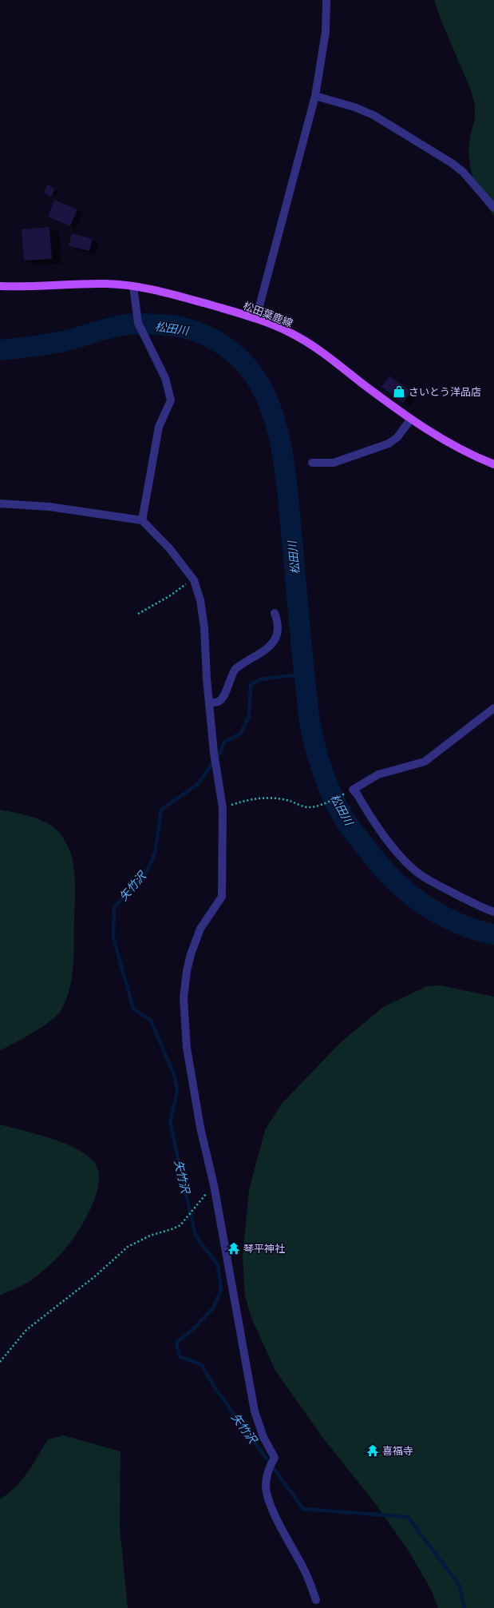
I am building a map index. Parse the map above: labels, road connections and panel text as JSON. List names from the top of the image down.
{
  "streets": {
    "main road": ["松田葉鹿線"]
  },
  "water": ["松田川", "矢竹沢"],
  "places": {
    "shop": ["さいとう洋品店"],
    "temple": ["琴平神社", "喜福寺"]
  }
}
